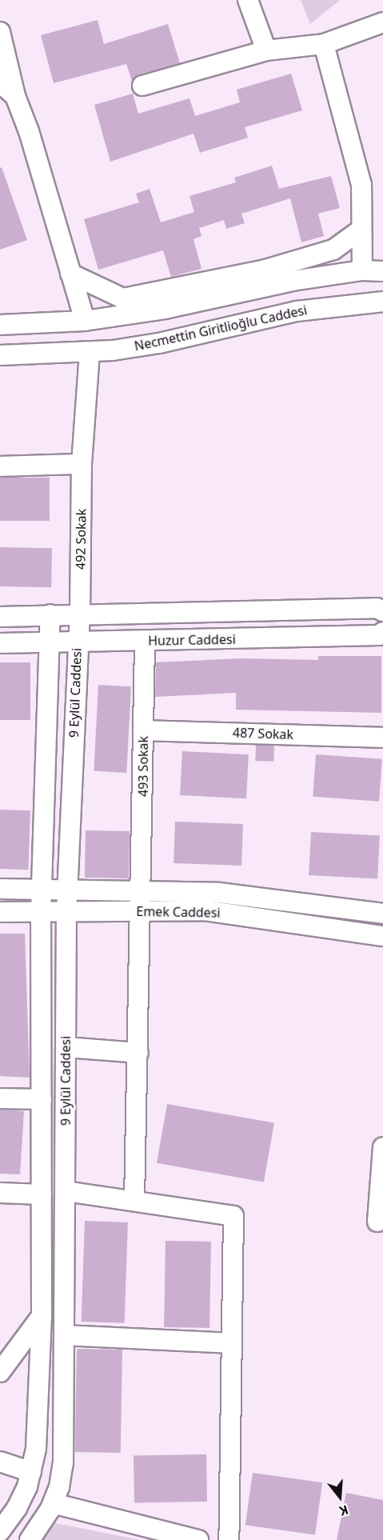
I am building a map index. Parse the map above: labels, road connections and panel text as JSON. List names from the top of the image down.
{
  "streets": {
    "street": [
      "Necmettin Giritlioğlu Caddesi",
      "492 Sokak",
      "Huzur Caddesi",
      "9 Eylül Caddesi",
      "487 Sokak",
      "493 Sokak",
      "Emek Caddesi"
    ]
  },
  "crossings": [
    ["Necmettin Giritlioğlu Caddesi", "492 Sokak"],
    ["492 Sokak", "9 Eylül Caddesi"],
    ["Huzur Caddesi", "9 Eylül Caddesi"],
    ["Huzur Caddesi", "493 Sokak"],
    ["9 Eylül Caddesi", "Emek Caddesi"],
    ["487 Sokak", "493 Sokak"],
    ["493 Sokak", "Emek Caddesi"]
  ],
  "north": "bottom"
}
